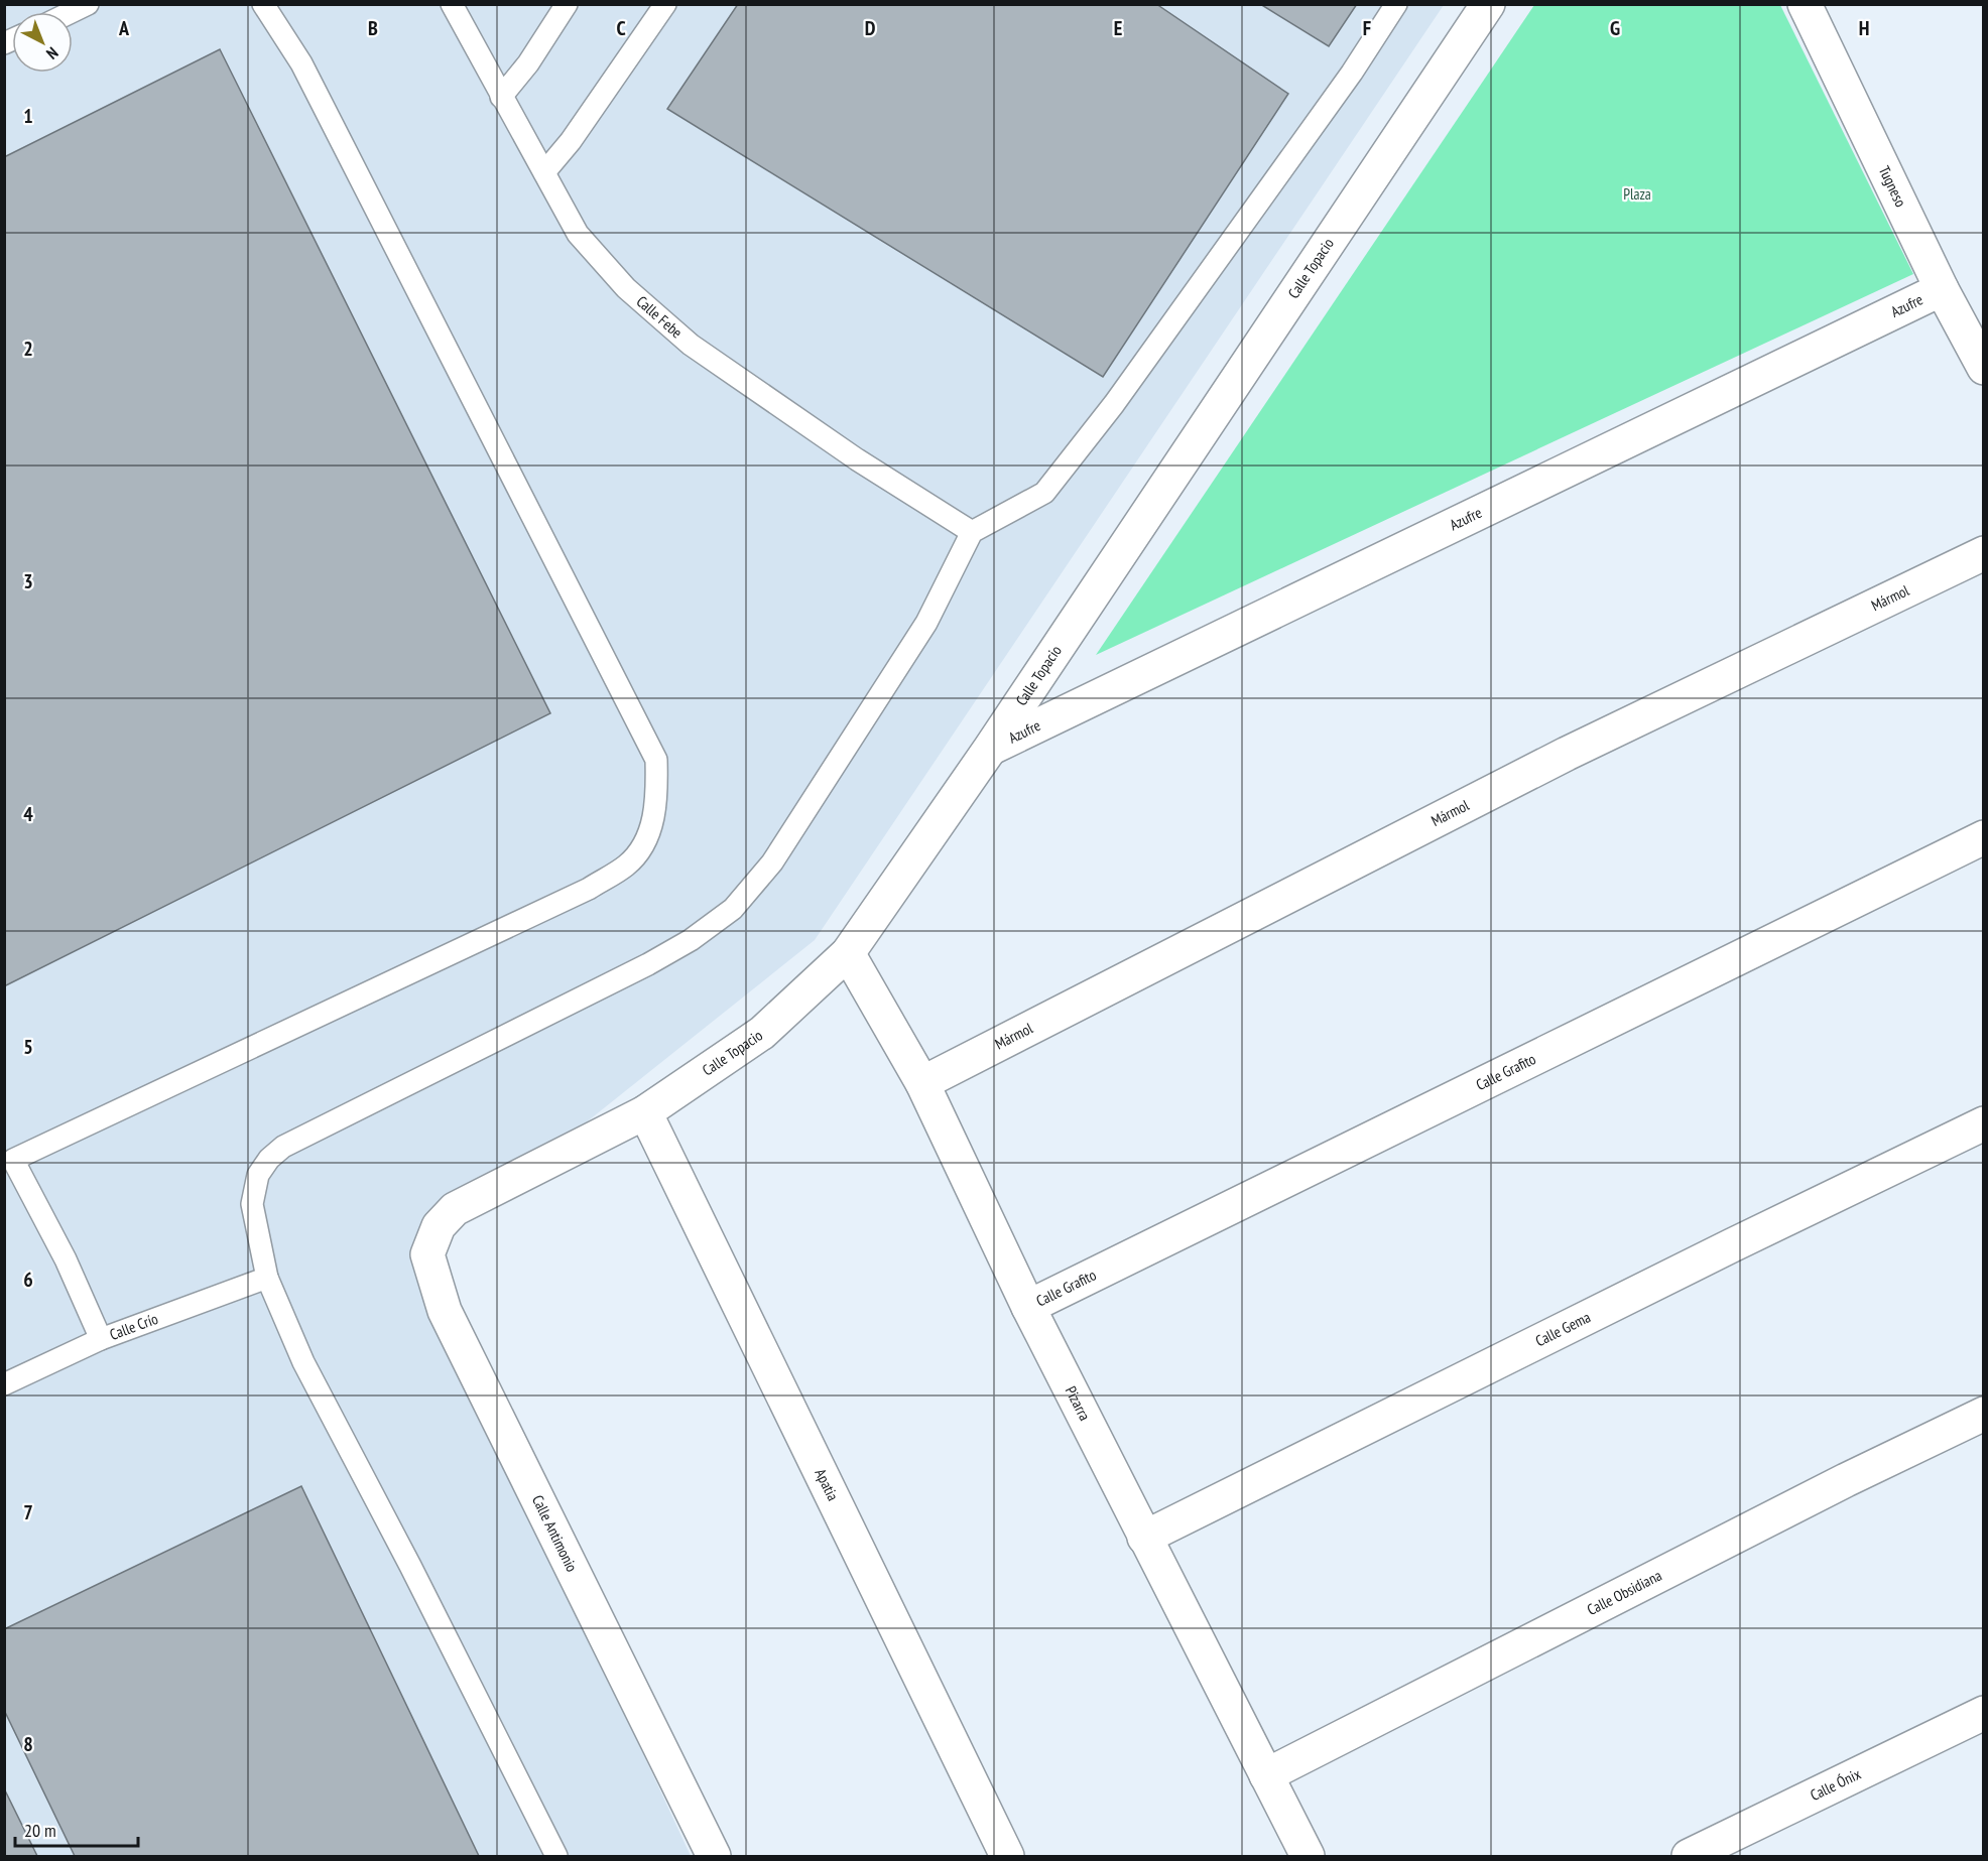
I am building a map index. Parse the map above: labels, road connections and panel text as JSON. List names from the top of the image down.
{
  "streets": {
    "street": [
      "Tugneso",
      "Calle Topacio",
      "Azufre",
      "Mármol",
      "Calle Grafito",
      "Calle Gema",
      "Pizarra",
      "Apatia",
      "Calle Antimonio",
      "Calle Obsidiana",
      "Calle Ónix"
    ],
    "lane": ["Calle Febe", "Calle Crío"]
  },
  "crossings": [
    ["Tugneso", "Azufre"],
    ["Calle Topacio", "Azufre"],
    ["Calle Topacio", "Pizarra"],
    ["Calle Topacio", "Apatia"],
    ["Calle Topacio", "Calle Antimonio"],
    ["Mármol", "Pizarra"],
    ["Calle Grafito", "Pizarra"],
    ["Calle Gema", "Pizarra"],
    ["Pizarra", "Calle Obsidiana"]
  ],
  "parks": ["Plaza"],
  "scale_bar": "20 m",
  "north": "bottom right",
  "grid": {
    "columns": [
      "A",
      "B",
      "C",
      "D",
      "E",
      "F",
      "G",
      "H"
    ],
    "rows": [
      "1",
      "2",
      "3",
      "4",
      "5",
      "6",
      "7",
      "8"
    ]
  }
}
